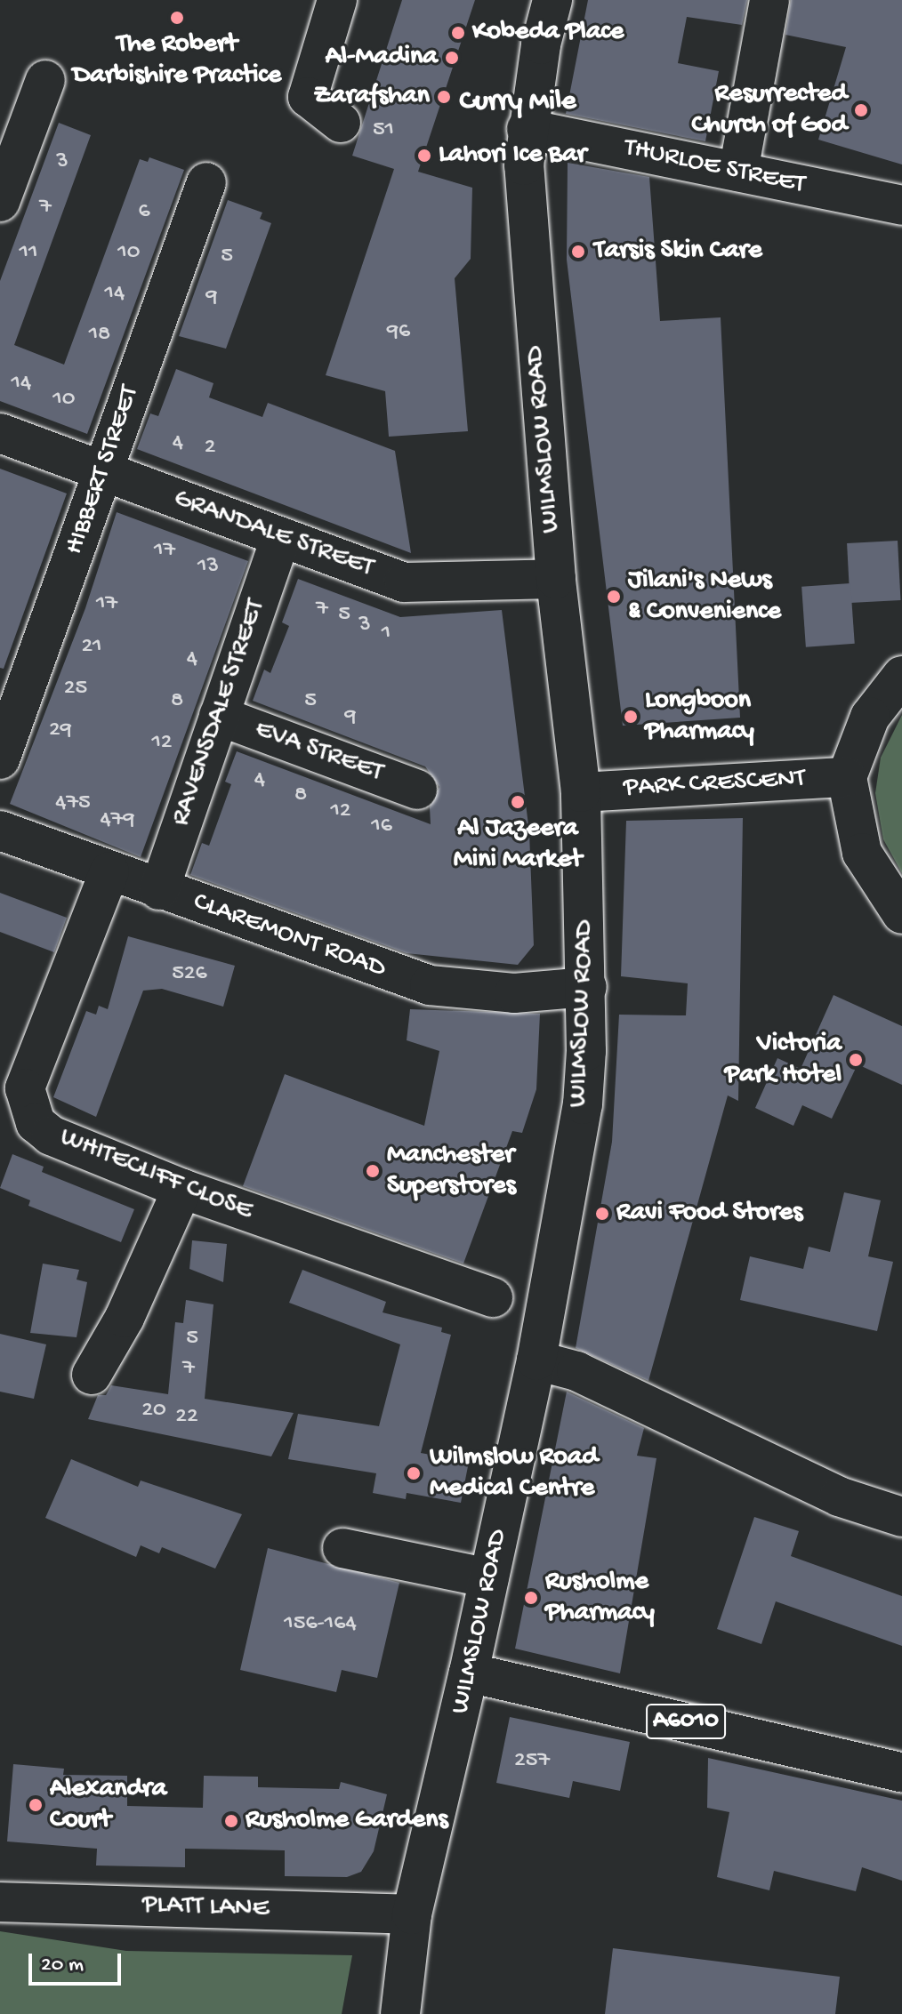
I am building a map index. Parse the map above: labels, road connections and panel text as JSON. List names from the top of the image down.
{
  "streets": {
    "main road": [
      "THURLOE STREET",
      "WILMSLOW ROAD",
      "HIBBERT STREET",
      "GRANDALE STREET",
      "RAVENSDALE STREET",
      "EVA STREET",
      "PARK CRESCENT",
      "CLAREMONT ROAD",
      "WHITECLIFF CLOSE",
      "A6010",
      "PLATT LANE"
    ]
  },
  "crossings": [
    ["THURLOE STREET", "WILMSLOW ROAD"],
    ["WILMSLOW ROAD", "GRANDALE STREET"],
    ["WILMSLOW ROAD", "PARK CRESCENT"],
    ["WILMSLOW ROAD", "CLAREMONT ROAD"],
    ["WILMSLOW ROAD", "A6010"],
    ["WILMSLOW ROAD", "PLATT LANE"],
    ["HIBBERT STREET", "GRANDALE STREET"],
    ["GRANDALE STREET", "RAVENSDALE STREET"],
    ["RAVENSDALE STREET", "EVA STREET"],
    ["RAVENSDALE STREET", "CLAREMONT ROAD"],
    ["CLAREMONT ROAD", "WHITECLIFF CLOSE"]
  ],
  "districts": ["Curry Mile"],
  "places": [
    "The Robert Darbishire Practice",
    "Kobeda Place",
    "Al-Madina",
    "Zarafshan",
    "Resurrected Church of God",
    "Lahori Ice Bar",
    "Tarsis Skin Care",
    "Jilani's News & Convenience",
    "Longboon Pharmacy",
    "Al Jazeera Mini Market",
    "Victoria Park Hotel",
    "Manchester Superstores",
    "Ravi Food Stores",
    "Wilmslow Road Medical Centre",
    "Rusholme Pharmacy",
    "Alexandra Court",
    "Rusholme Gardens"
  ],
  "house_numbers": [
    "51",
    "3",
    "7",
    "6",
    "11",
    "10",
    "5",
    "14",
    "9",
    "96",
    "18",
    "14",
    "10",
    "4",
    "2",
    "17",
    "13",
    "17",
    "7",
    "5",
    "3",
    "1",
    "21",
    "4",
    "25",
    "8",
    "5",
    "9",
    "29",
    "12",
    "4",
    "8",
    "475",
    "12",
    "479",
    "16",
    "526",
    "5",
    "7",
    "20",
    "22",
    "156-164",
    "257"
  ],
  "scale_bar": "20 m"
}
